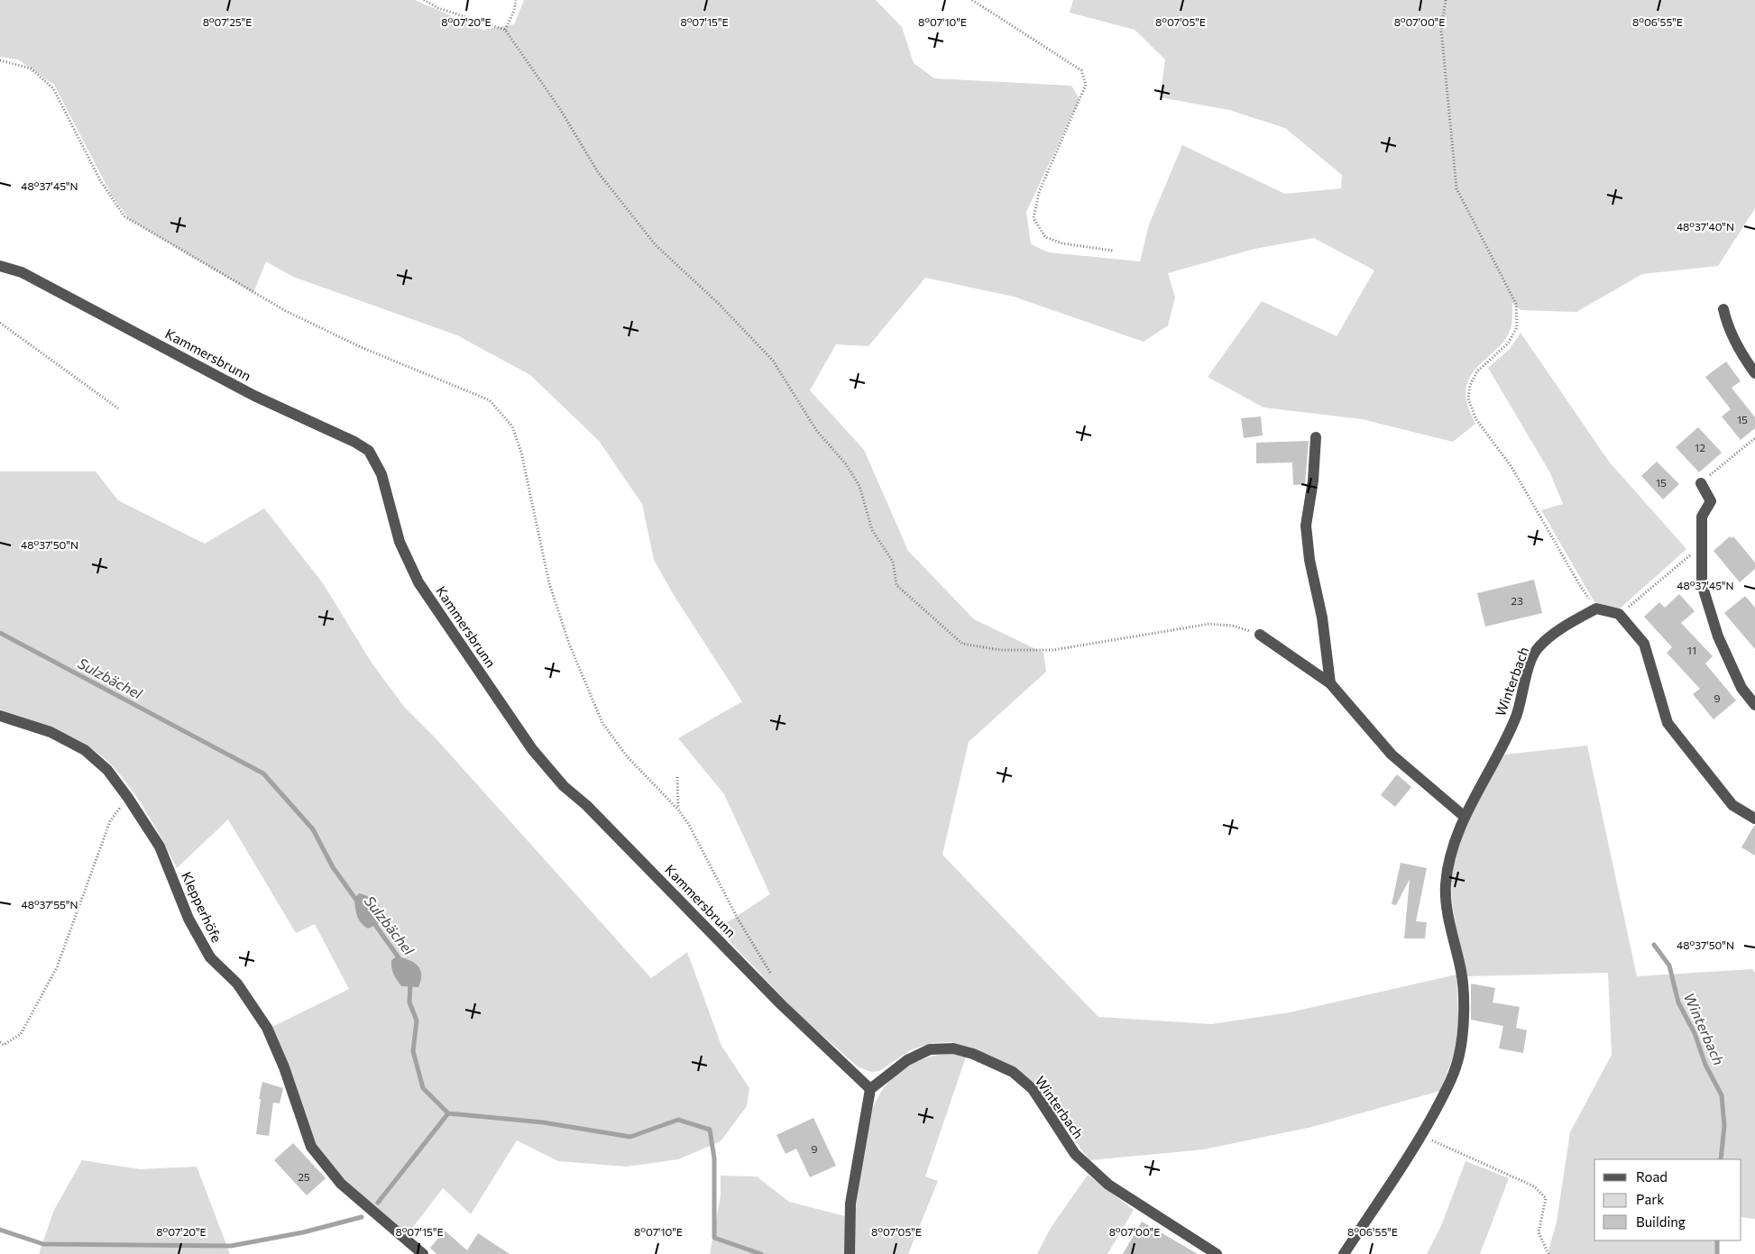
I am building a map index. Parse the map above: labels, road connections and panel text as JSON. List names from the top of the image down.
{
  "streets": {
    "street": ["Kammersbrunn", "Winterbach", "Klepperhöfe"]
  },
  "crossings": [
    ["Kammersbrunn", "Winterbach"]
  ],
  "water": ["Sulzbächel", "Winterbach"],
  "house_numbers": [
    "15",
    "12",
    "15",
    "23",
    "11",
    "9",
    "9",
    "25"
  ],
  "legend": ["Road", "Park", "Building"],
  "coordinates": [
    "8°07'25\"E",
    "8°07'20\"E",
    "8°07'15\"E",
    "8°07'10\"E",
    "8°07'05\"E",
    "8°07'00\"E",
    "8°06'55\"E",
    "48°37'45\"N",
    "48°37'40\"N",
    "48°37'50\"N",
    "48°37'55\"N"
  ]
}
